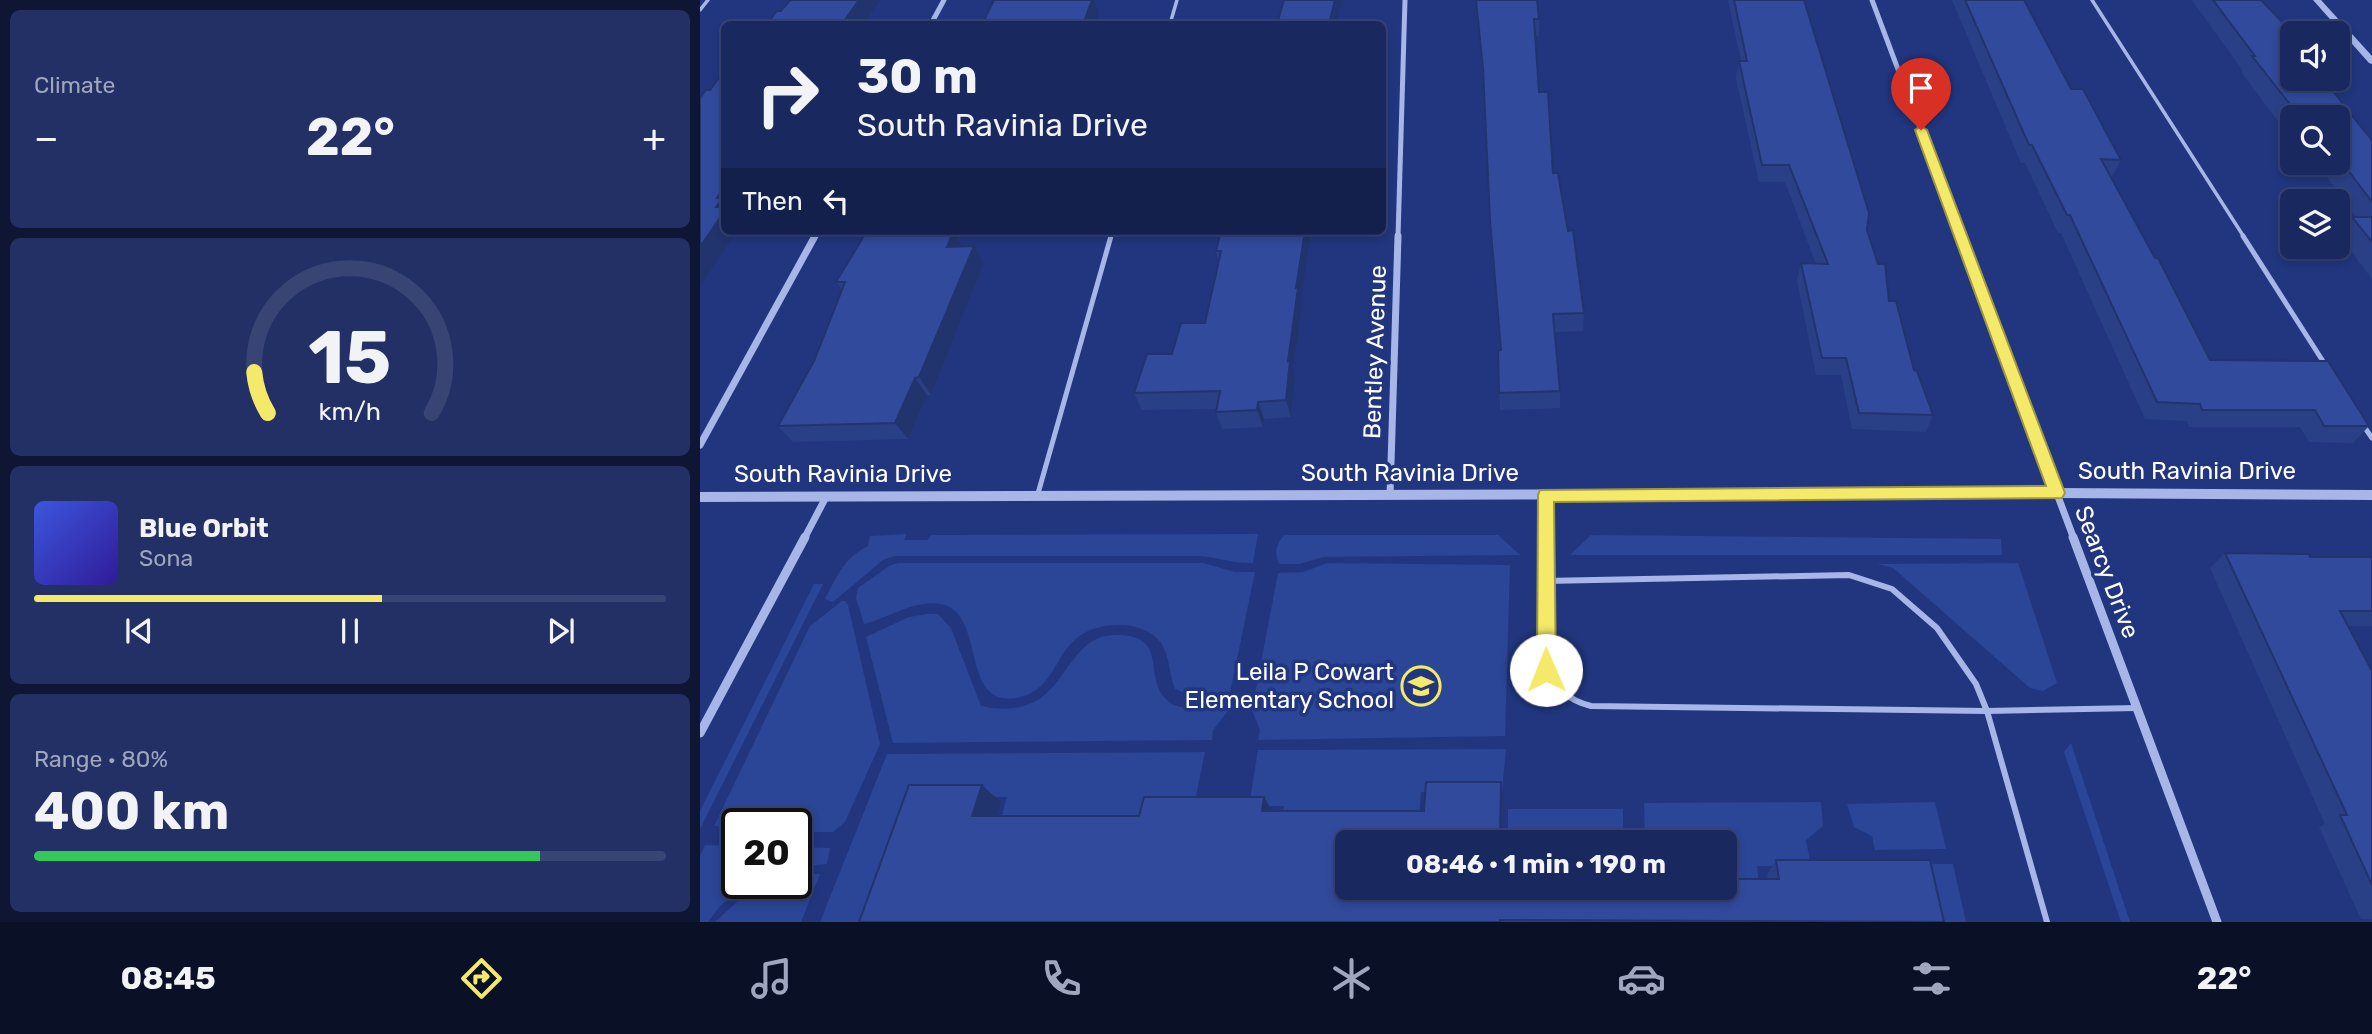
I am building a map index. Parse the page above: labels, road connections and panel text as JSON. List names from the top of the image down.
{
  "streets": {
    "street": ["Bentley Avenue", "South Ravinia Drive", "Searcy Drive"]
  },
  "crossings": [
    ["Bentley Avenue", "South Ravinia Drive"],
    ["South Ravinia Drive", "Searcy Drive"]
  ],
  "places": {
    "school or university": ["Leila P Cowart Elementary School"]
  },
  "page": {
    "tile": [
      "Climate",
      ["Range · 80%", "400 km"]
    ],
    "turn": ["30 m", "South Ravinia Drive"],
    "heat": ["−", "22°", "+"],
    "then": "Then",
    "song": ["Blue Orbit", "Sona"],
    "limit": "20",
    "trip": "08:46 · 1 min · 190 m",
    "tabs": ["08:45", "22°"],
    "gauge": ["15", "km/h"]
  }
}
